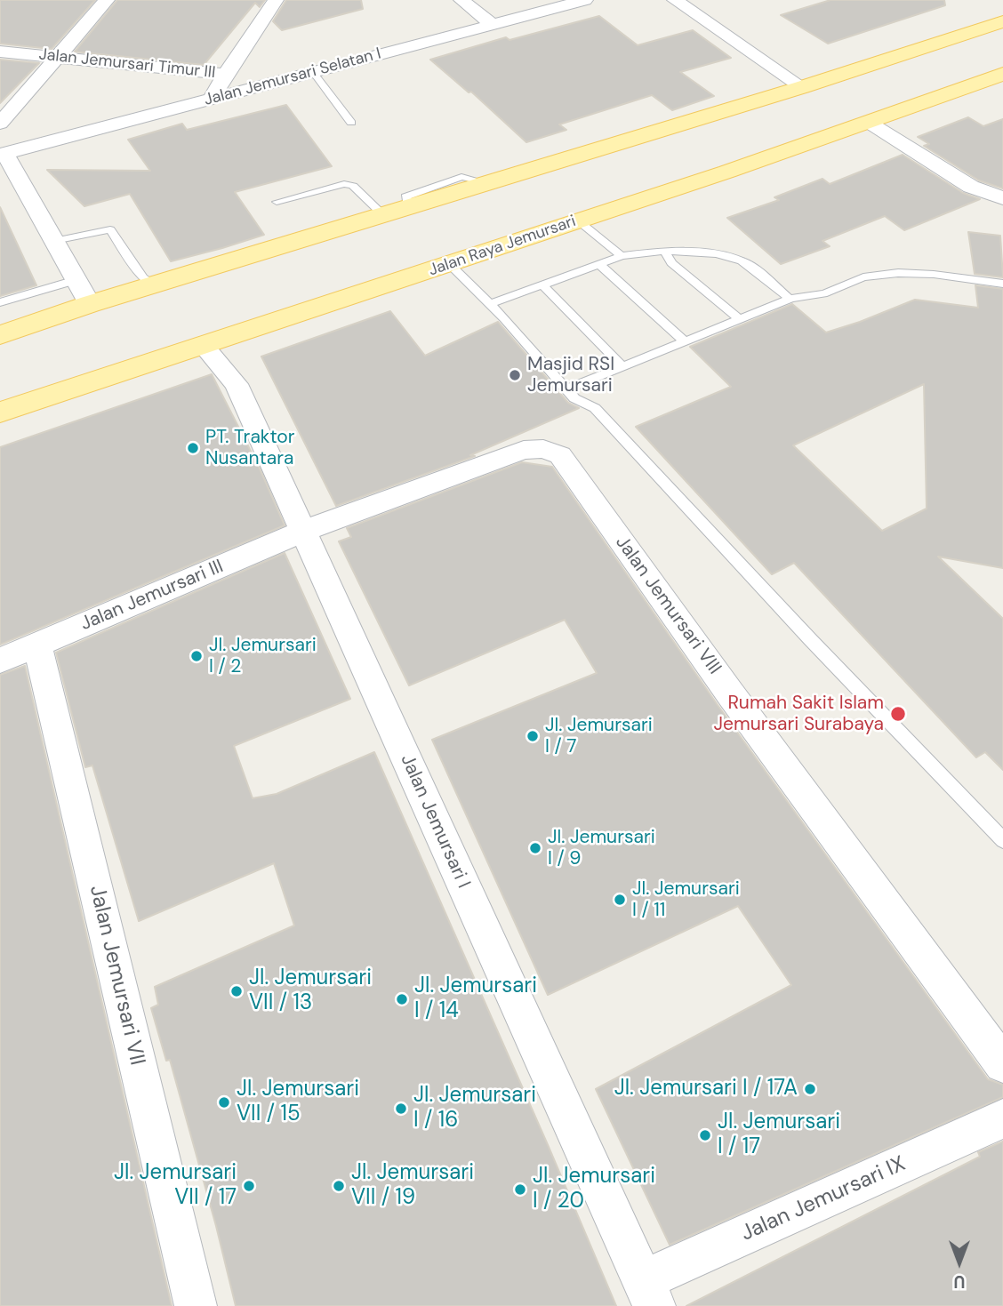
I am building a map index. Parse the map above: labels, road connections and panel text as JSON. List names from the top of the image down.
{
  "streets": {
    "main road": ["Jalan Raya Jemursari"],
    "street": [
      "Jalan Jemursari Timur III",
      "Jalan Jemursari Selatan I",
      "Jalan Jemursari III",
      "Jalan Jemursari VIII",
      "Jalan Jemursari I",
      "Jalan Jemursari VII",
      "Jalan Jemursari IX"
    ]
  },
  "crossings": [
    ["Jalan Jemursari Timur III", "Jalan Jemursari Selatan I"],
    ["Jalan Raya Jemursari", "Jalan Jemursari I"],
    ["Jalan Jemursari III", "Jalan Jemursari VIII"],
    ["Jalan Jemursari III", "Jalan Jemursari I"],
    ["Jalan Jemursari III", "Jalan Jemursari VII"],
    ["Jalan Jemursari VIII", "Jalan Jemursari I"],
    ["Jalan Jemursari I", "Jalan Jemursari IX"]
  ],
  "places": [
    "Masjid RSI Jemursari",
    "PT. Traktor Nusantara",
    "Jl. Jemursari I / 2",
    "Rumah Sakit Islam Jemursari Surabaya",
    "Jl. Jemursari I / 7",
    "Jl. Jemursari I / 9",
    "Jl. Jemursari I / 11",
    "Jl. Jemursari VII / 13",
    "Jl. Jemursari I / 14",
    "Jl. Jemursari I / 17A",
    "Jl. Jemursari VII / 15",
    "Jl. Jemursari I / 16",
    "Jl. Jemursari I / 17",
    "Jl. Jemursari VII / 17",
    "Jl. Jemursari VII / 19",
    "Jl. Jemursari I / 20"
  ],
  "north": "bottom"
}
